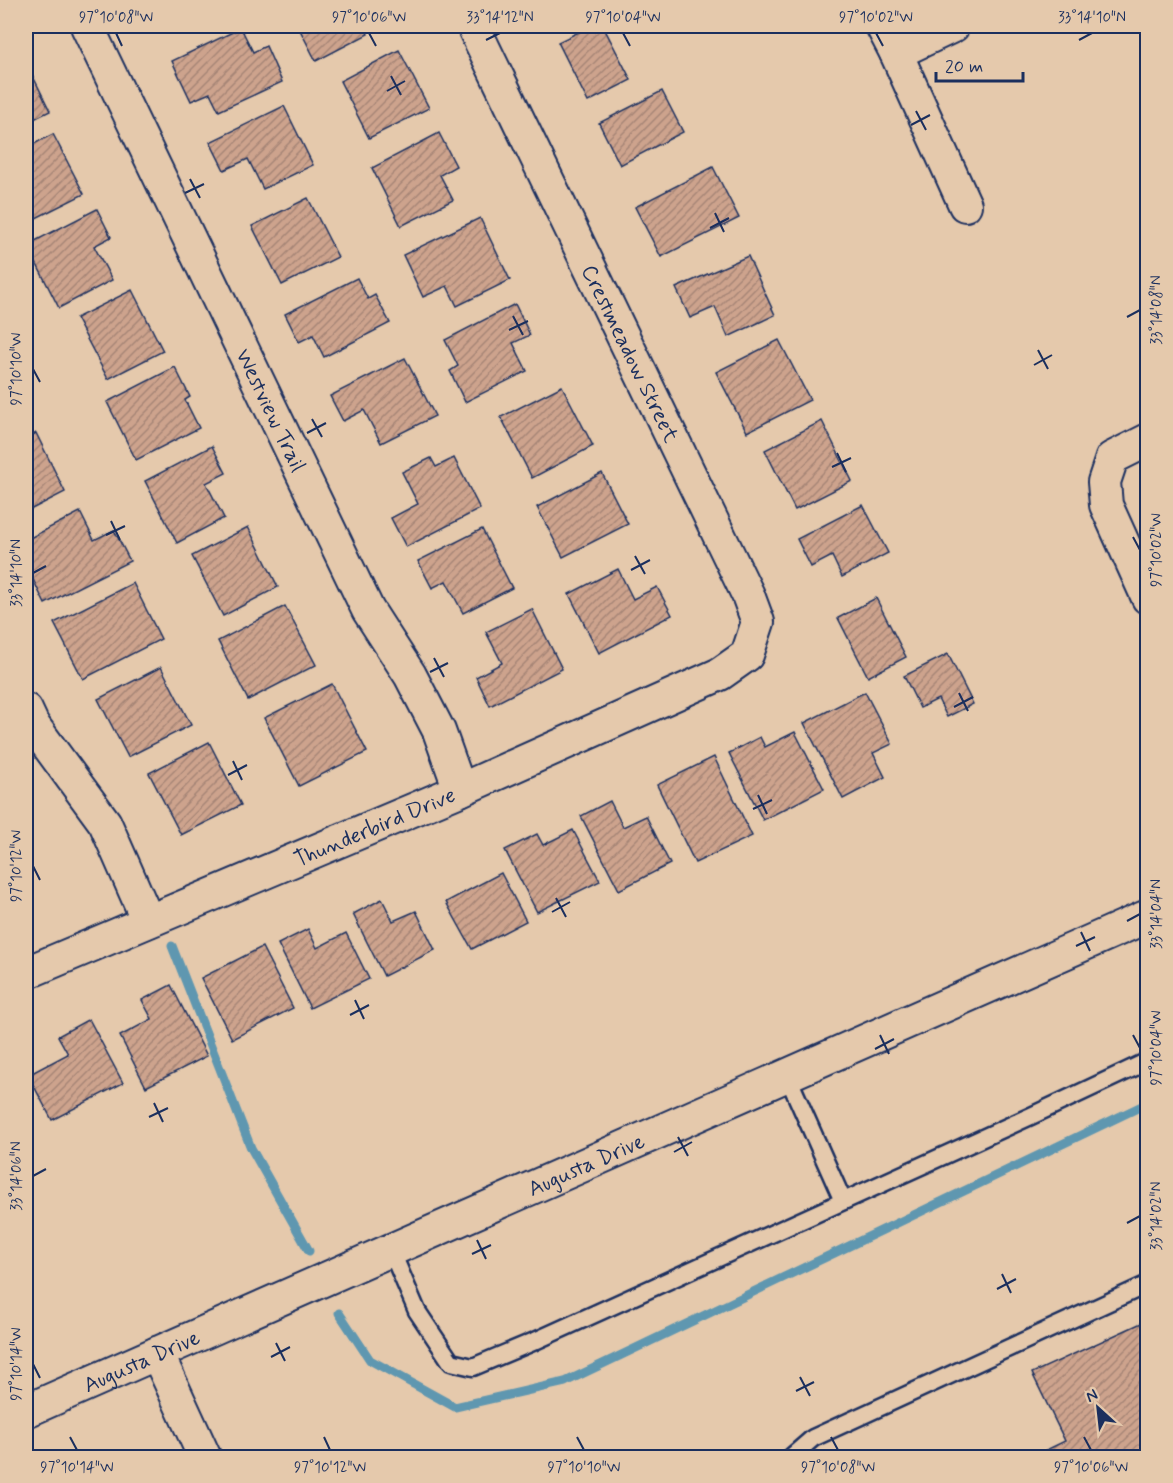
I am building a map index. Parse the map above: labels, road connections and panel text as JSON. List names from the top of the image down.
{
  "streets": {
    "street": [
      "Crestmeadow Street",
      "Westview Trail",
      "Thunderbird Drive",
      "Augusta Drive"
    ]
  },
  "crossings": [
    ["Crestmeadow Street", "Thunderbird Drive"],
    ["Westview Trail", "Thunderbird Drive"]
  ],
  "scale_bar": "20 m",
  "north": "top left",
  "coordinates": [
    "97°10'08\"W",
    "97°10'06\"W",
    "33°14'12\"N",
    "97°10'04\"W",
    "97°10'02\"W",
    "33°14'10\"N",
    "33°14'08\"N",
    "97°10'10\"W",
    "97°10'12\"W",
    "33°14'04\"N",
    "33°14'06\"N",
    "33°14'02\"N",
    "97°10'14\"W"
  ]
}
